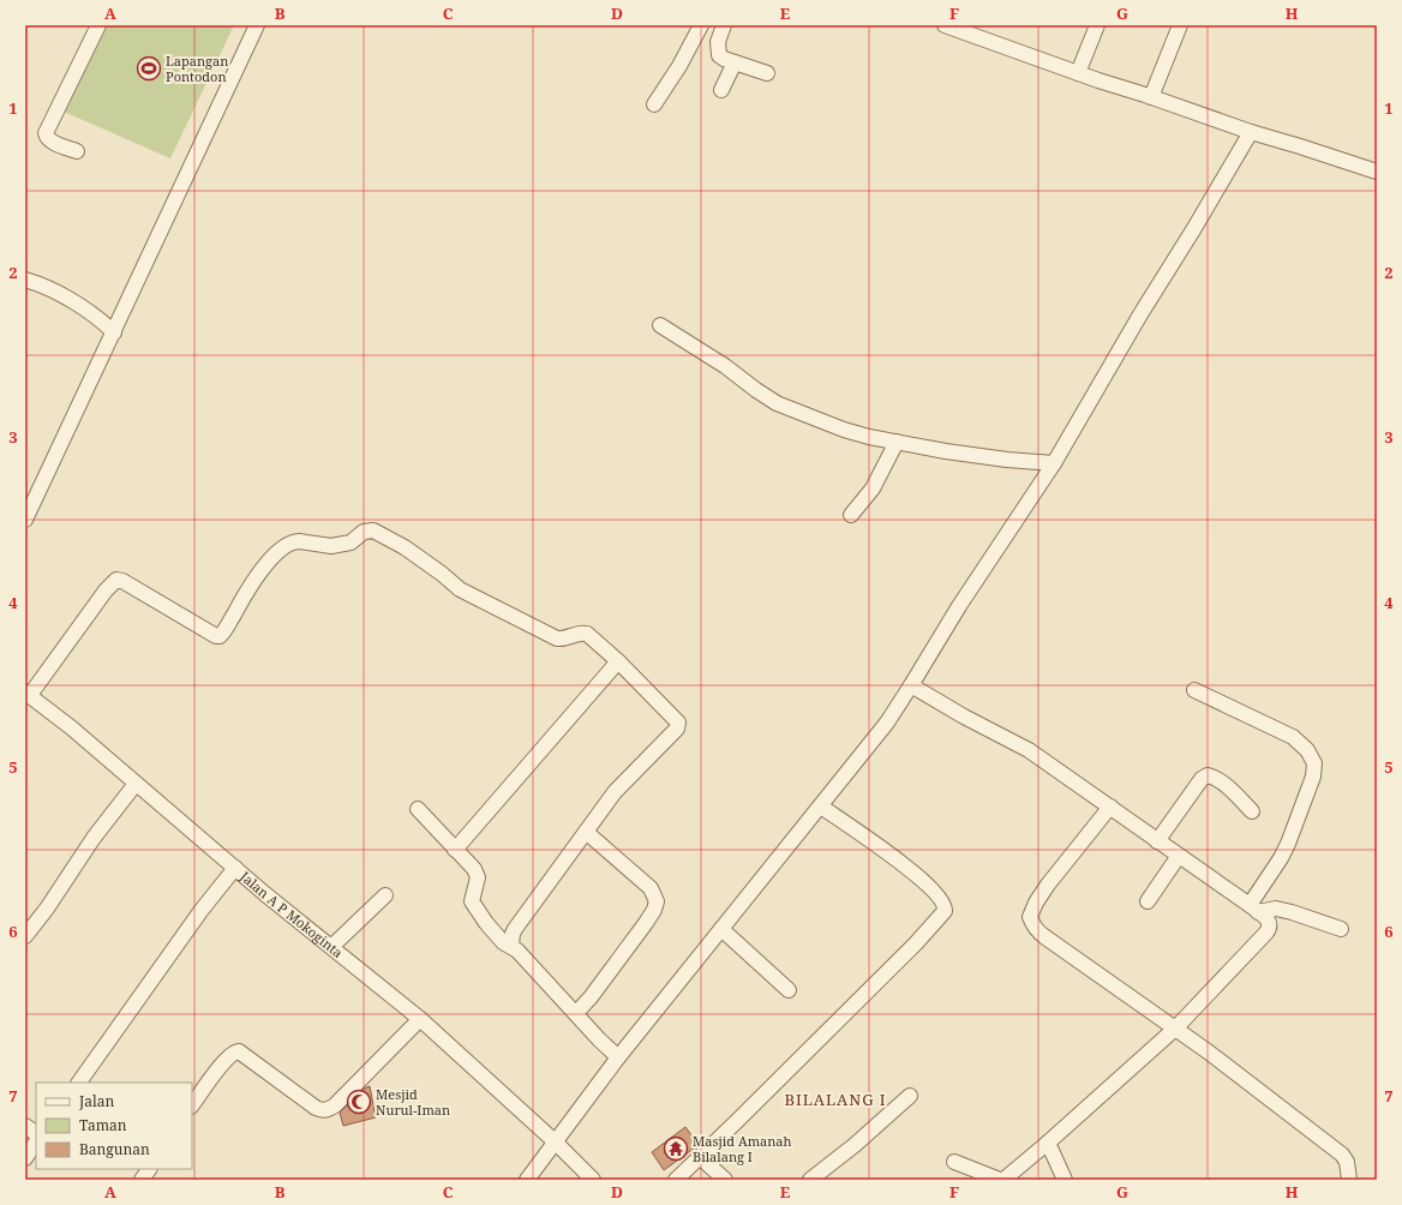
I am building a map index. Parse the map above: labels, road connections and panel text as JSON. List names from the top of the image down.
{
  "streets": {
    "street": ["Jalan A P Mokoginta"]
  },
  "districts": ["BILALANG I"],
  "places": {
    "sports": ["Lapangan Pontodon"],
    "mosque": ["Mesjid Nurul-Iman"],
    "temple": ["Masjid Amanah Bilalang I"]
  },
  "legend": ["Jalan", "Taman", "Bangunan"],
  "grid": {
    "columns": [
      "A",
      "B",
      "C",
      "D",
      "E",
      "F",
      "G",
      "H"
    ],
    "rows": [
      "1",
      "2",
      "3",
      "4",
      "5",
      "6",
      "7"
    ]
  }
}
